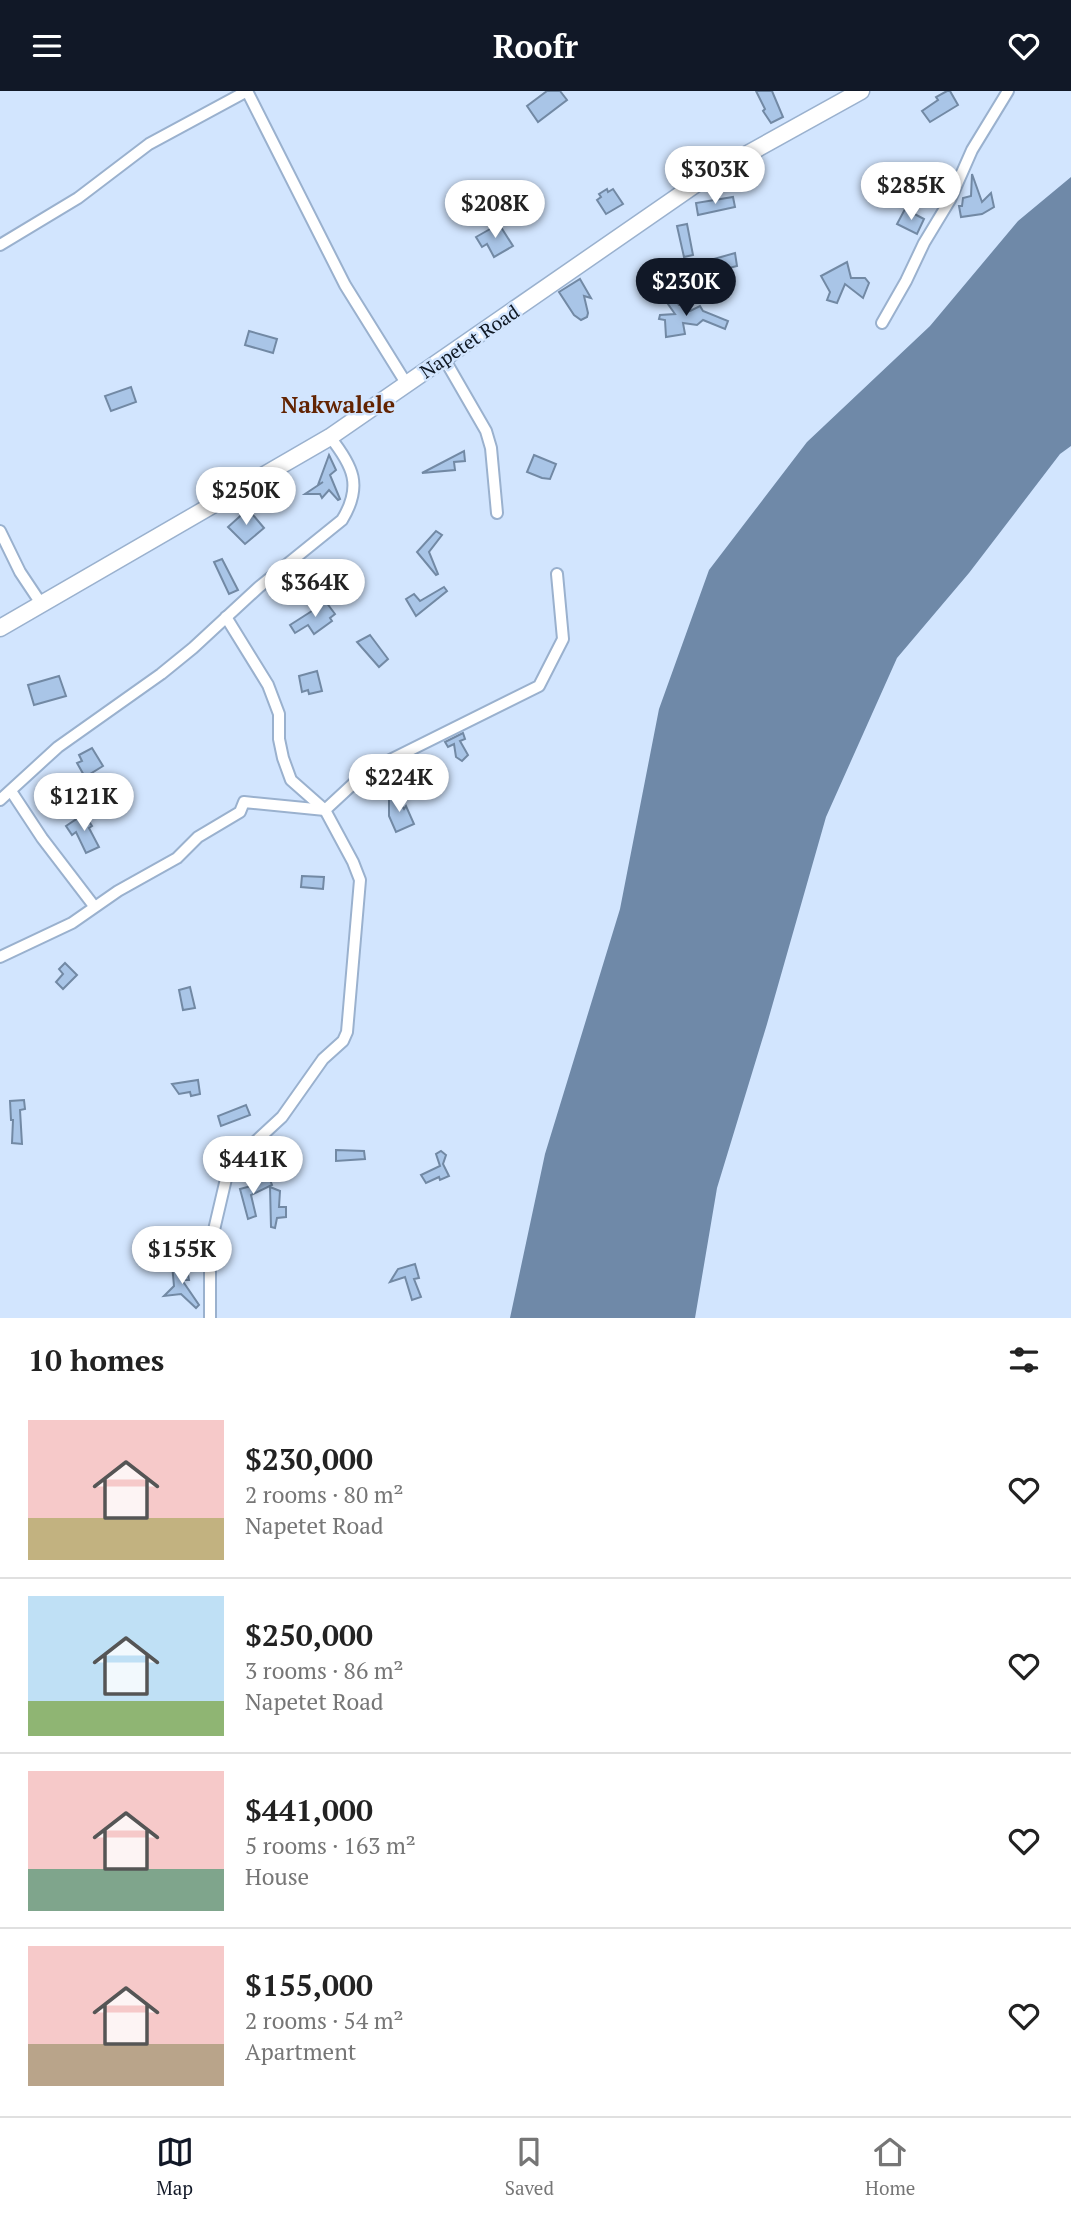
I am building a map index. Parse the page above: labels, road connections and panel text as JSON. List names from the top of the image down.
{
  "streets": {
    "main road": ["Napetet Road"]
  },
  "districts": ["Nakwalele"],
  "page": {
    "header": "Roofr",
    "price": [
      "$303K",
      "$285K",
      "$208K",
      "$230K",
      "$250K",
      "$364K",
      "$224K",
      "$121K",
      "$441K",
      "$155K"
    ],
    "heading": "10 homes",
    "list": [
      {
        "name": "$230,000",
        "note": "2 rooms · 80 m² · Napetet Road"
      },
      {
        "name": "$250,000",
        "note": "3 rooms · 86 m² · Napetet Road"
      },
      {
        "name": "$441,000",
        "note": "5 rooms · 163 m² · House"
      },
      {
        "name": "$155,000",
        "note": "2 rooms · 54 m² · Apartment"
      }
    ],
    "tabs": ["Map", "Saved", "Home"]
  }
}
